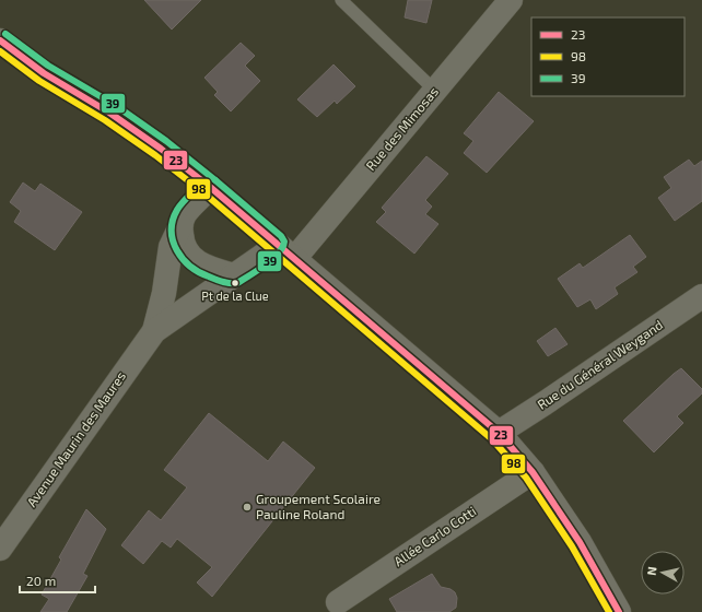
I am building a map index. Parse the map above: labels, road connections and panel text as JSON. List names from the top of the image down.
{
  "streets": {
    "street": [
      "Rue des Mimosas",
      "Rue du Général Weygand",
      "Avenue Maurin des Maures",
      "Allée Carlo Cotti"
    ]
  },
  "places": ["Pt de la Clue", "Groupement Scolaire Pauline Roland"],
  "lines": ["transit line 39", "transit line 23", "transit line 98"],
  "legend": ["23", "98", "39"],
  "scale_bar": "20 m",
  "north": "left"
}
